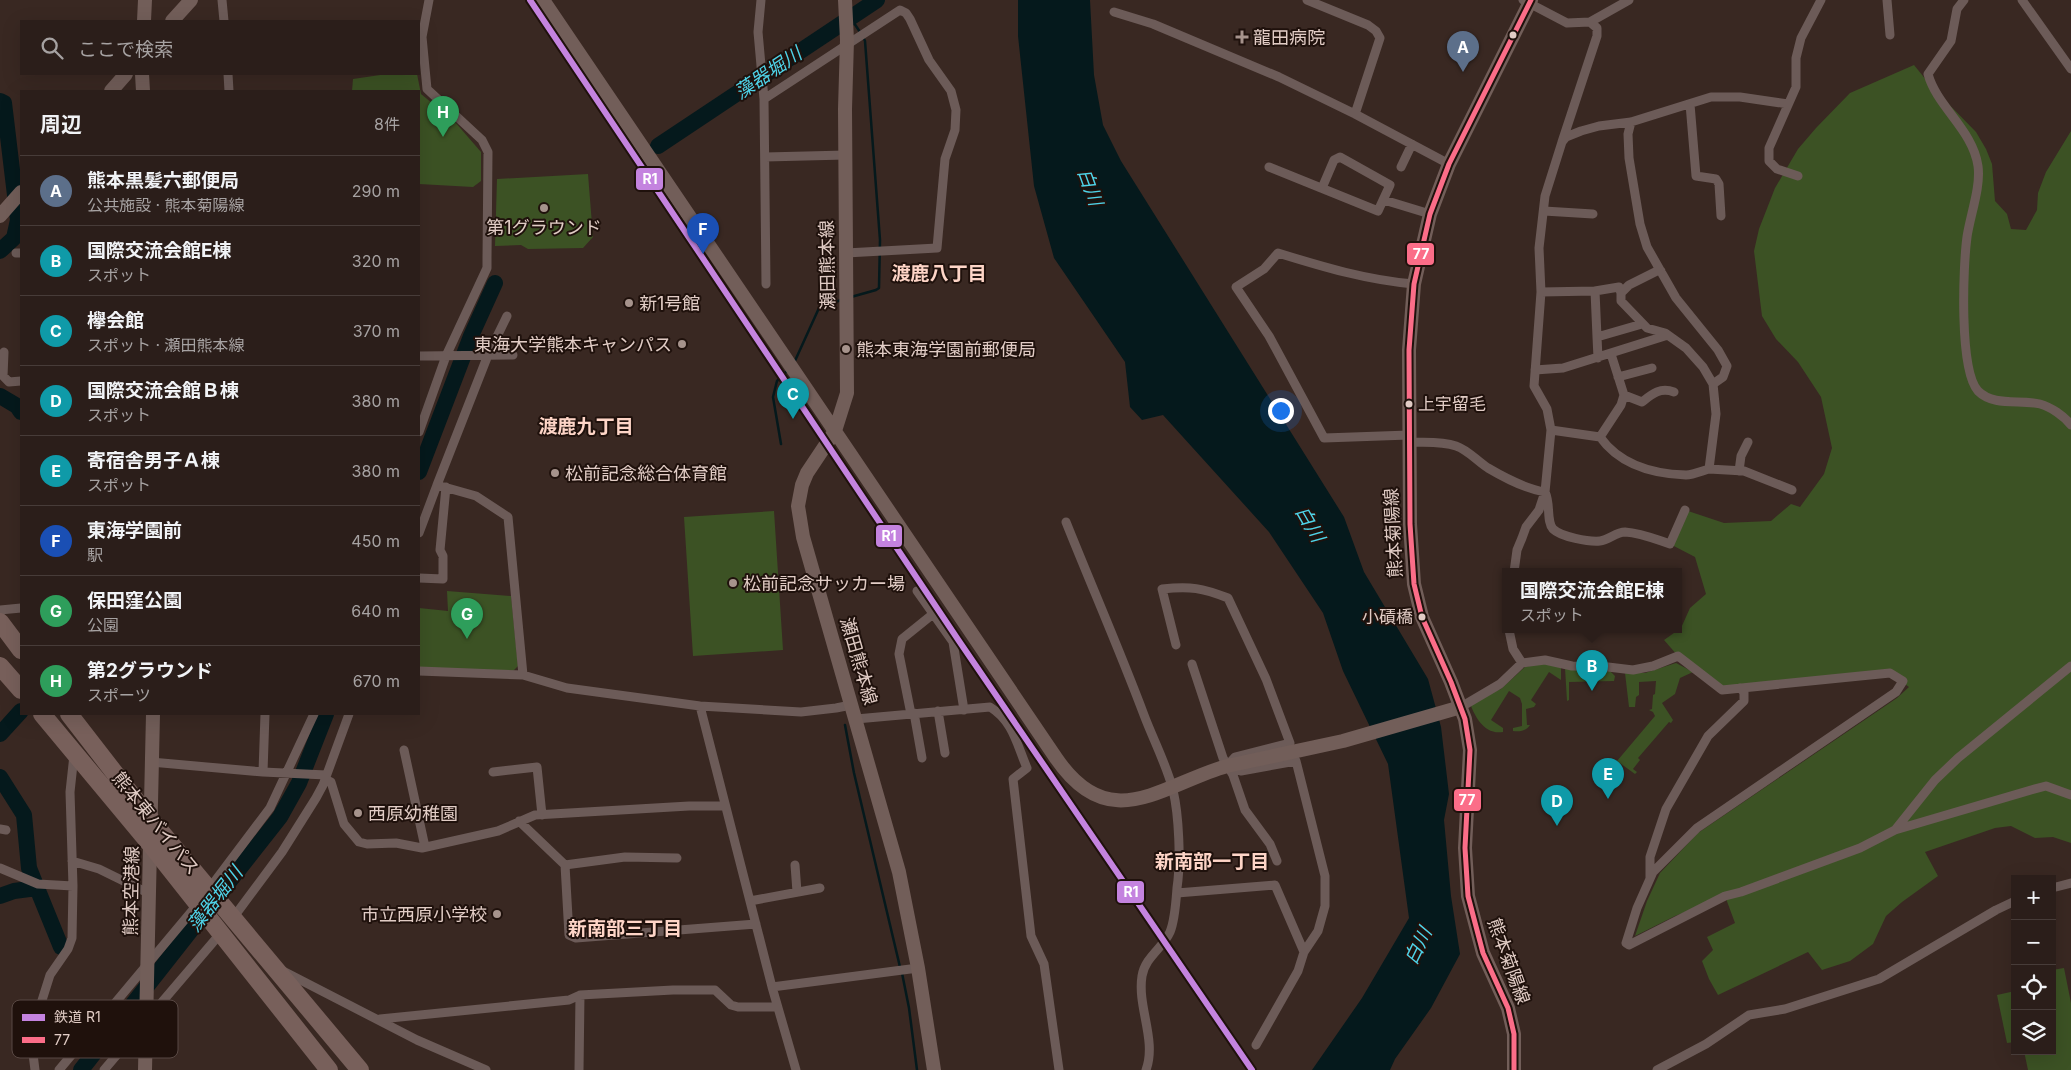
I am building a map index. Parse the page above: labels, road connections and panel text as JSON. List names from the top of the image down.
{
  "streets": {
    "highway": ["熊本東バイパス"],
    "main road": ["瀬田熊本線", "熊本菊陽線", "熊本空港線"]
  },
  "crossings": [
    ["熊本東バイパス", "熊本空港線"]
  ],
  "districts": [
    "渡鹿八丁目",
    "渡鹿九丁目",
    "新南部一丁目",
    "新南部三丁目"
  ],
  "water": ["藻器堀川", "白川"],
  "places": {
    "health": ["龍田病院"],
    "other": [
      "第1グラウンド",
      "新1号館",
      "東海大学熊本キャンパス",
      "熊本東海学園前郵便局",
      "上宇留毛",
      "松前記念総合体育館",
      "松前記念サッカー場",
      "小磧橋",
      "西原幼稚園",
      "市立西原小学校"
    ]
  },
  "lines": ["rail line R1", "transit line 77"],
  "legend": ["鉄道 R1", "77"],
  "page": {
    "search": "ここで検索",
    "pins": [
      "A",
      "H",
      "F",
      "C",
      "G",
      "B",
      "E",
      "D"
    ],
    "heading": ["周辺", "8件"],
    "list": [
      {
        "mark": "A",
        "name": "熊本黒髪六郵便局",
        "note": "公共施設 · 熊本菊陽線",
        "value": "290 m"
      },
      {
        "mark": "B",
        "name": "国際交流会館E棟",
        "note": "スポット",
        "value": "320 m"
      },
      {
        "mark": "C",
        "name": "欅会館",
        "note": "スポット · 瀬田熊本線",
        "value": "370 m"
      },
      {
        "mark": "D",
        "name": "国際交流会館Ｂ棟",
        "note": "スポット",
        "value": "380 m"
      },
      {
        "mark": "E",
        "name": "寄宿舎男子Ａ棟",
        "note": "スポット",
        "value": "380 m"
      },
      {
        "mark": "F",
        "name": "東海学園前",
        "note": "駅",
        "value": "450 m"
      },
      {
        "mark": "G",
        "name": "保田窪公園",
        "note": "公園",
        "value": "640 m"
      },
      {
        "mark": "H",
        "name": "第2グラウンド",
        "note": "スポーツ",
        "value": "670 m"
      }
    ],
    "popup": ["国際交流会館E棟", "スポット"],
    "map_buttons": ["+", "−"]
  }
}
